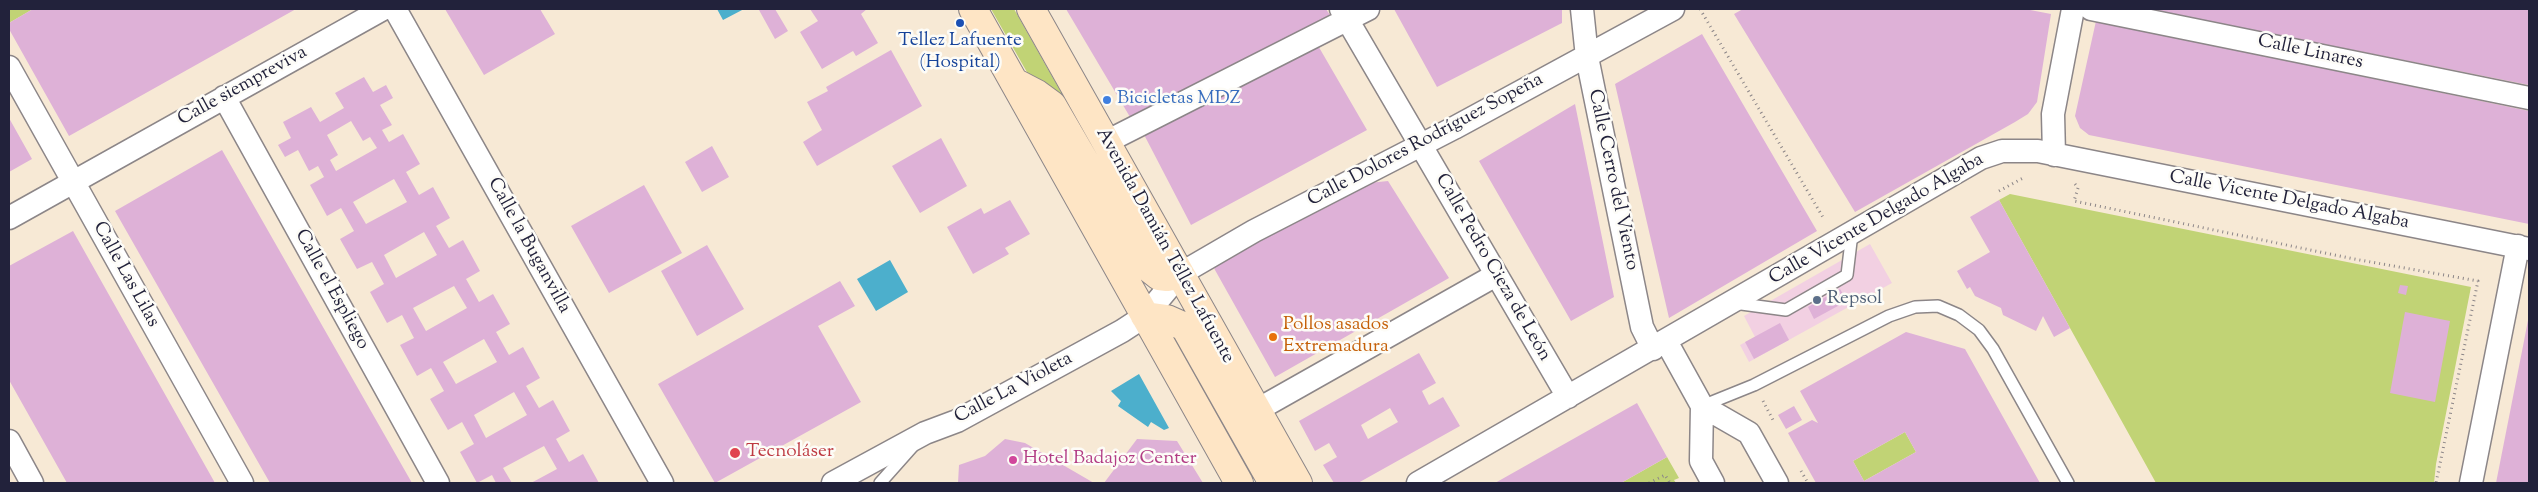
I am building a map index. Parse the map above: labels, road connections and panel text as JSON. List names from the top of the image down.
{
  "streets": {
    "street": [
      "Calle Linares",
      "Calle siempreviva",
      "Calle Dolores Rodríguez Sopeña",
      "Calle Cerro del Viento",
      "Calle Vicente Delgado Algaba",
      "Calle la Buganvilla",
      "Avenida Damián Téllez Lafuente",
      "Calle Pedro Cieza de León",
      "Calle Las Lilas",
      "Calle el Espliego",
      "Calle La Violeta"
    ]
  },
  "crossings": [
    ["Calle siempreviva", "Calle Las Lilas"],
    ["Calle siempreviva", "Calle el Espliego"],
    ["Calle Dolores Rodríguez Sopeña", "Calle Cerro del Viento"],
    ["Calle Dolores Rodríguez Sopeña", "Avenida Damián Téllez Lafuente"],
    ["Calle Dolores Rodríguez Sopeña", "Calle Pedro Cieza de León"],
    ["Calle Dolores Rodríguez Sopeña", "Calle La Violeta"],
    ["Calle Cerro del Viento", "Calle Vicente Delgado Algaba"],
    ["Calle Vicente Delgado Algaba", "Calle Pedro Cieza de León"],
    ["Avenida Damián Téllez Lafuente", "Calle La Violeta"]
  ],
  "places": [
    "Tellez Lafuente (Hospital)",
    "Bicicletas MDZ",
    "Repsol",
    "Pollos asados Extremadura",
    "Tecnoláser",
    "Hotel Badajoz Center"
  ]
}
